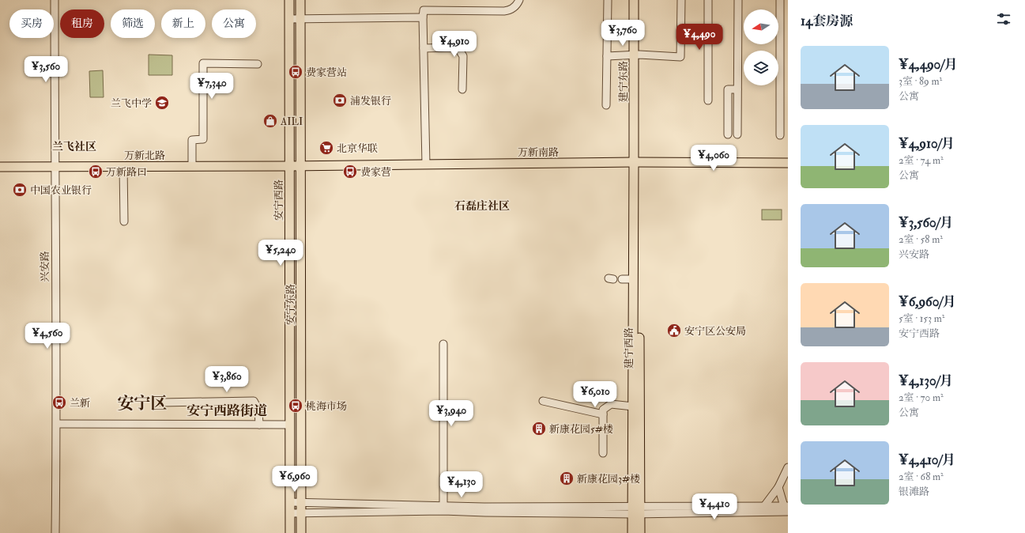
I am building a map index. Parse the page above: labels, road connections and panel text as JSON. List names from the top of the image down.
{
  "streets": {
    "main road": [
      "建宁东路",
      "万新南路",
      "万新北路",
      "安宁西路",
      "安宁东路",
      "建宁西路"
    ],
    "street": ["兴安路"]
  },
  "crossings": [
    ["建宁东路", "万新南路"],
    ["建宁东路", "建宁西路"],
    ["万新南路", "万新北路"],
    ["万新南路", "安宁西路"],
    ["万新南路", "安宁东路"],
    ["万新南路", "建宁西路"],
    ["万新北路", "安宁西路"],
    ["万新北路", "兴安路"]
  ],
  "districts": [
    "兰飞社区",
    "石磊庄社区",
    "安宁区",
    "安宁西路街道"
  ],
  "places": {
    "bus stop": [
      "费家营站",
      "万新路口",
      "费家营",
      "兰新",
      "桃海市场"
    ],
    "bank": ["浦发银行", "中国农业银行"],
    "school or university": ["兰飞中学"],
    "shop": ["AILI"],
    "supermarket": ["北京华联"],
    "public building": ["安宁区公安局"],
    "building": ["新康花园5#楼", "新康花园3#楼"]
  },
  "north": "left",
  "page": {
    "heading": "14套房源",
    "chip": [
      "买房",
      "租房",
      "筛选",
      "新上",
      "公寓"
    ],
    "price": [
      "¥3,760",
      "¥4,490",
      "¥4,910",
      "¥3,560",
      "¥7,340",
      "¥4,060",
      "¥5,240",
      "¥4,560",
      "¥3,860",
      "¥6,010",
      "¥3,940",
      "¥6,960",
      "¥4,130",
      "¥4,410"
    ],
    "list": [
      {
        "name": "¥4,490/月",
        "note": "3室 · 89 m² · 公寓"
      },
      {
        "name": "¥4,910/月",
        "note": "2室 · 74 m² · 公寓"
      },
      {
        "name": "¥3,560/月",
        "note": "2室 · 58 m² · 兴安路"
      },
      {
        "name": "¥6,960/月",
        "note": "5室 · 153 m² · 安宁西路"
      },
      {
        "name": "¥4,130/月",
        "note": "2室 · 70 m² · 公寓"
      },
      {
        "name": "¥4,410/月",
        "note": "2室 · 68 m² · 银滩路"
      }
    ]
  }
}
